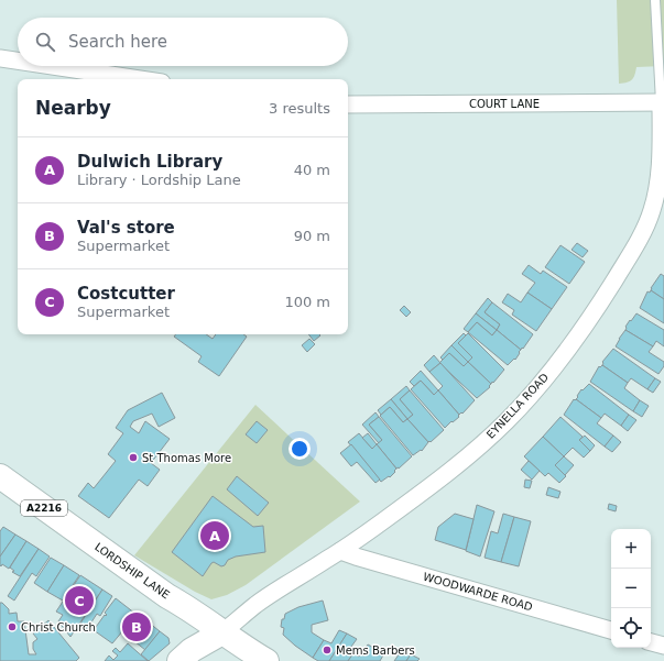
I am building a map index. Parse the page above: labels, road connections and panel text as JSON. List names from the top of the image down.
{
  "streets": {
    "main road": ["A2216", "LORDSHIP LANE"],
    "street": ["COURT LANE", "EYNELLA ROAD", "WOODWARDE ROAD"]
  },
  "crossings": [
    ["COURT LANE", "EYNELLA ROAD"],
    ["EYNELLA ROAD", "LORDSHIP LANE"],
    ["EYNELLA ROAD", "WOODWARDE ROAD"]
  ],
  "places": ["St Thomas More", "Christ Church", "Mems Barbers"],
  "page": {
    "search": "Search here",
    "heading": ["Nearby", "3 results"],
    "list": [
      {
        "mark": "A",
        "name": "Dulwich Library",
        "note": "Library · Lordship Lane",
        "value": "40 m"
      },
      {
        "mark": "B",
        "name": "Val's store",
        "note": "Supermarket",
        "value": "90 m"
      },
      {
        "mark": "C",
        "name": "Costcutter",
        "note": "Supermarket",
        "value": "100 m"
      }
    ],
    "pins": ["A", "C", "B"],
    "map_buttons": ["+", "−"]
  }
}
